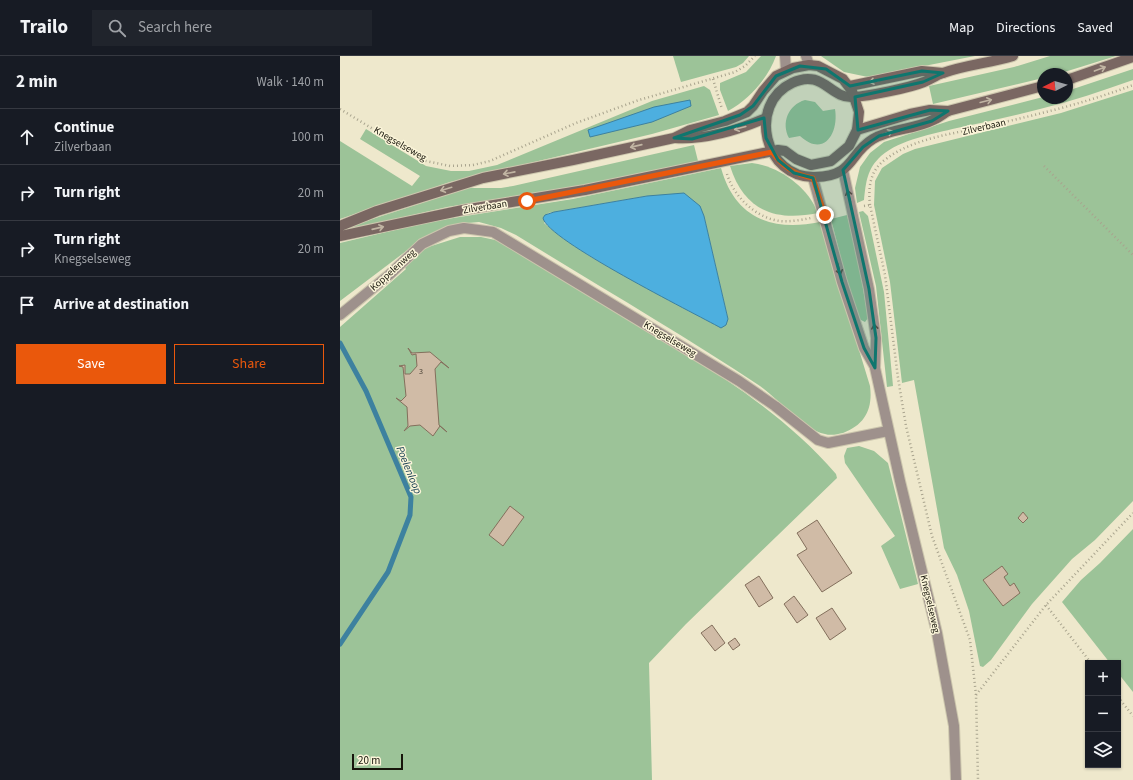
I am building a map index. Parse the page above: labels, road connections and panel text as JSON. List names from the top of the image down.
{
  "streets": {
    "main road": ["Zilverbaan"],
    "street": ["Knegselseweg", "Koppelenweg"]
  },
  "crossings": [
    ["Knegselseweg", "Koppelenweg"]
  ],
  "one_way": ["Zilverbaan"],
  "water": ["Poelenloop"],
  "house_numbers": ["3"],
  "scale_bar": "20 m",
  "north": "left",
  "page": {
    "header": "Trailo",
    "search": "Search here",
    "nav": ["Map", "Directions", "Saved"],
    "heading": ["2 min", "Walk · 140 m"],
    "list": [
      ["Continue", "Zilverbaan", "100 m"],
      ["Turn right", "20 m"],
      ["Turn right", "Knegselseweg", "20 m"],
      "Arrive at destination"
    ],
    "buttons": ["Save", "Share"],
    "map_buttons": ["+", "−"],
    "scale": "20 m"
  }
}
